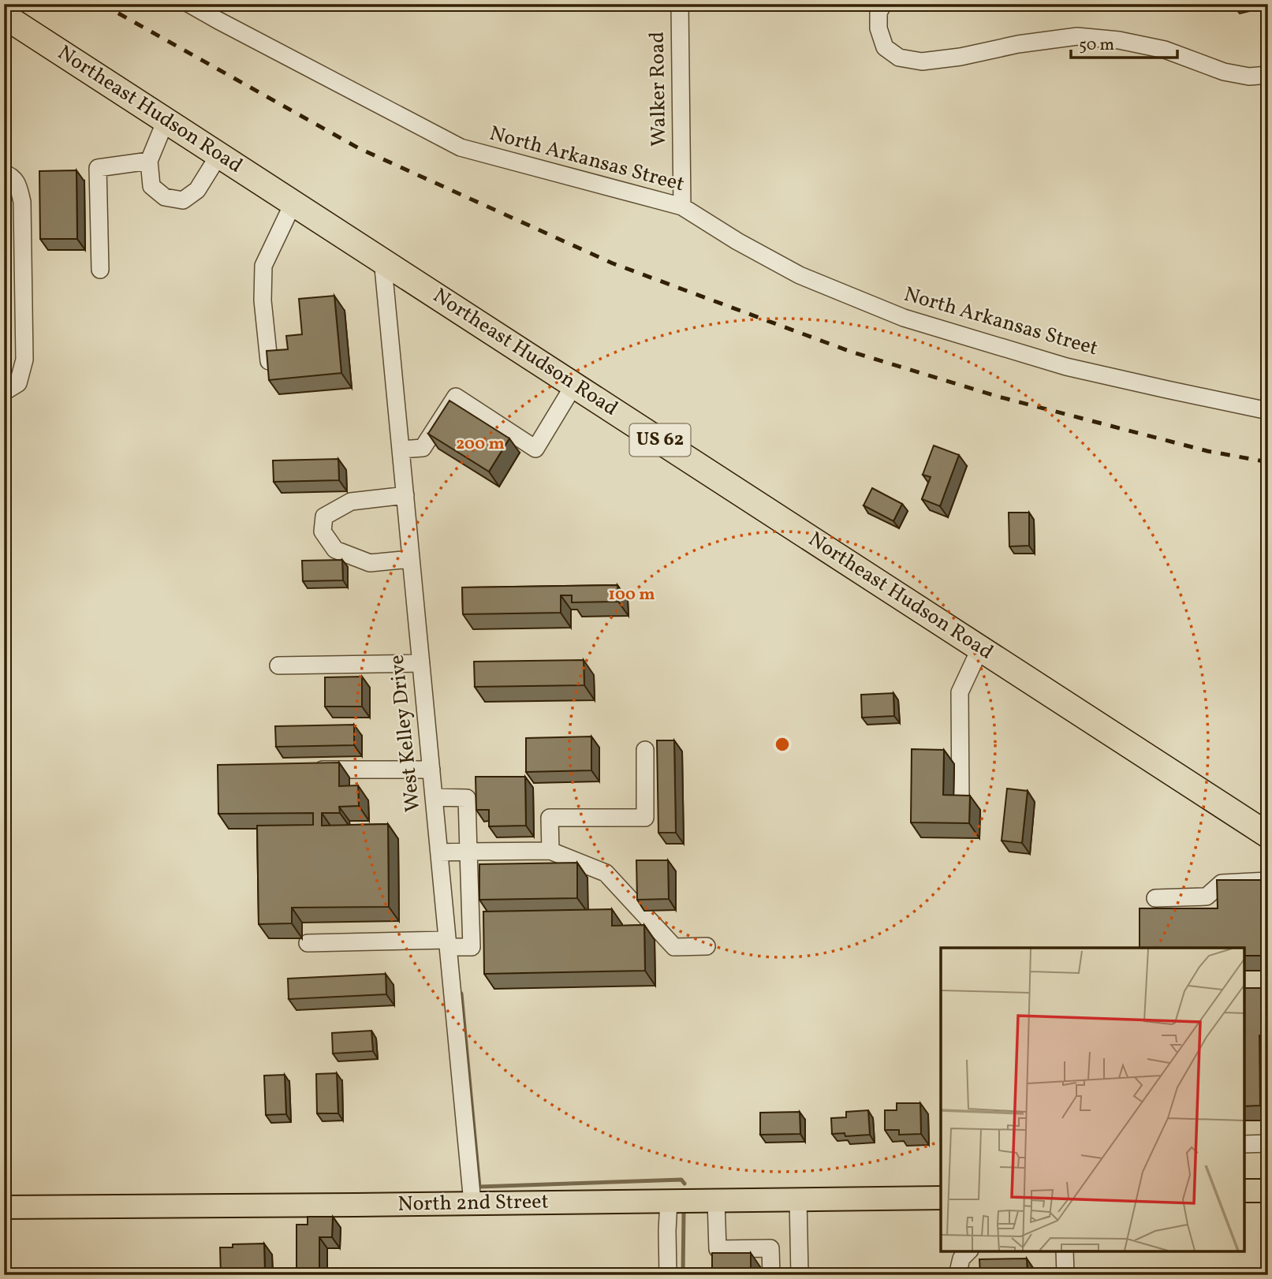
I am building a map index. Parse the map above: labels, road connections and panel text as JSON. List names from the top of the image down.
{
  "streets": {
    "highway": ["Northeast Hudson Road", "US 62"],
    "main road": ["North 2nd Street"],
    "street": ["Walker Road", "North Arkansas Street", "West Kelley Drive"]
  },
  "crossings": [
    ["Walker Road", "North Arkansas Street"],
    ["Northeast Hudson Road", "West Kelley Drive"],
    ["West Kelley Drive", "North 2nd Street"]
  ],
  "scale_bar": "50 m",
  "rings": ["200 m", "100 m"]
}
